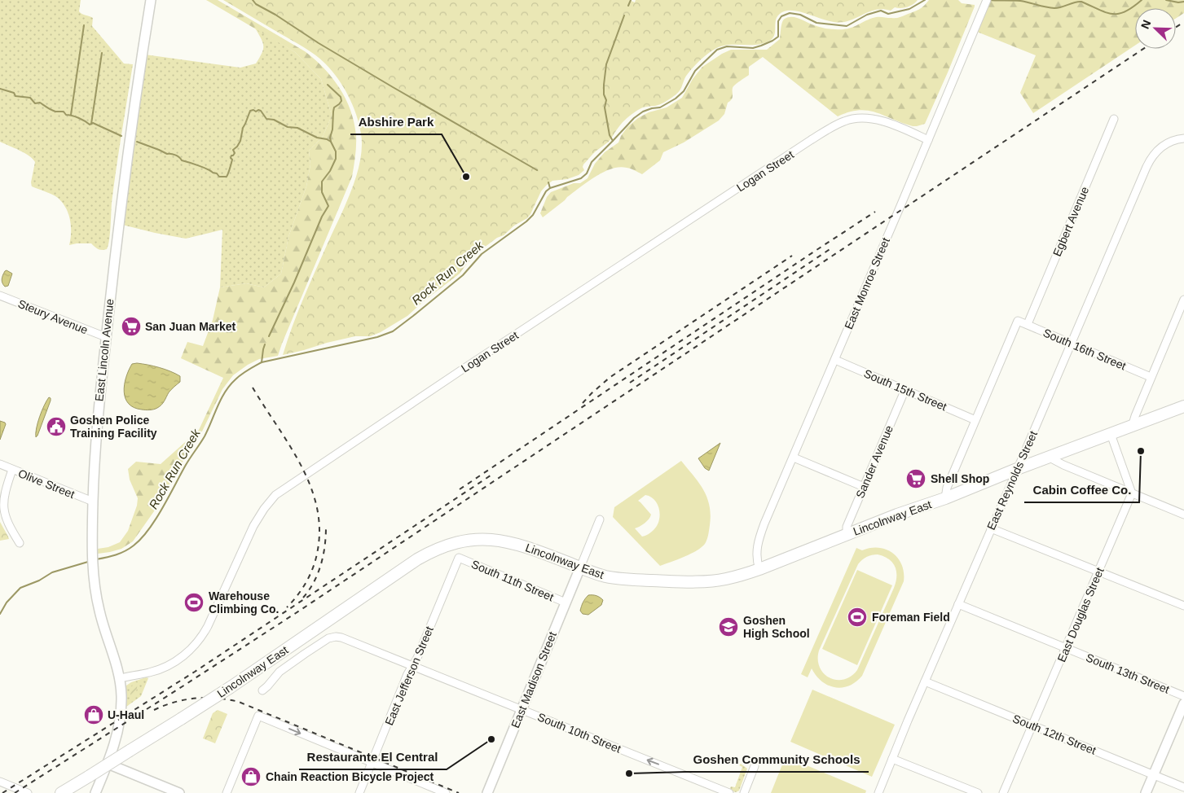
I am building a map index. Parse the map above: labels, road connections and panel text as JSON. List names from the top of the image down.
{
  "streets": {
    "highway": ["Lincolnway East"],
    "main road": ["East Lincoln Avenue", "East Madison Street"],
    "street": [
      "Logan Street",
      "Egbert Avenue",
      "East Monroe Street",
      "Steury Avenue",
      "South 16th Street",
      "South 15th Street",
      "Sander Avenue",
      "East Reynolds Street",
      "Olive Street",
      "South 11th Street",
      "East Douglas Street",
      "South 13th Street",
      "East Jefferson Street",
      "South 10th Street",
      "South 12th Street"
    ]
  },
  "crossings": [
    ["Logan Street", "East Monroe Street"],
    ["Logan Street", "East Lincoln Avenue"],
    ["Egbert Avenue", "South 16th Street"],
    ["East Monroe Street", "South 15th Street"],
    ["East Monroe Street", "Lincolnway East"],
    ["Steury Avenue", "East Lincoln Avenue"],
    ["South 16th Street", "South 15th Street"],
    ["South 16th Street", "East Reynolds Street"],
    ["East Lincoln Avenue", "Olive Street"],
    ["South 15th Street", "Sander Avenue"],
    ["Sander Avenue", "Lincolnway East"],
    ["East Reynolds Street", "Lincolnway East"],
    ["East Reynolds Street", "South 13th Street"],
    ["East Reynolds Street", "South 12th Street"],
    ["Lincolnway East", "East Madison Street"],
    ["South 11th Street", "East Jefferson Street"],
    ["South 11th Street", "East Madison Street"],
    ["East Douglas Street", "South 13th Street"],
    ["East Douglas Street", "South 12th Street"],
    ["East Jefferson Street", "South 10th Street"],
    ["East Madison Street", "South 10th Street"]
  ],
  "one_way": ["South 10th Street"],
  "water": ["Rock Run Creek"],
  "places": {
    "other": [
      "Abshire Park",
      "Cabin Coffee Co.",
      "Restaurante El Central",
      "Goshen Community Schools"
    ],
    "supermarket": ["San Juan Market", "Shell Shop"],
    "public building": ["Goshen Police Training Facility"],
    "sports": ["Warehouse Climbing Co.", "Foreman Field"],
    "school or university": ["Goshen High School"],
    "shop": ["U-Haul", "Chain Reaction Bicycle Project"]
  },
  "north": "top left"
}
